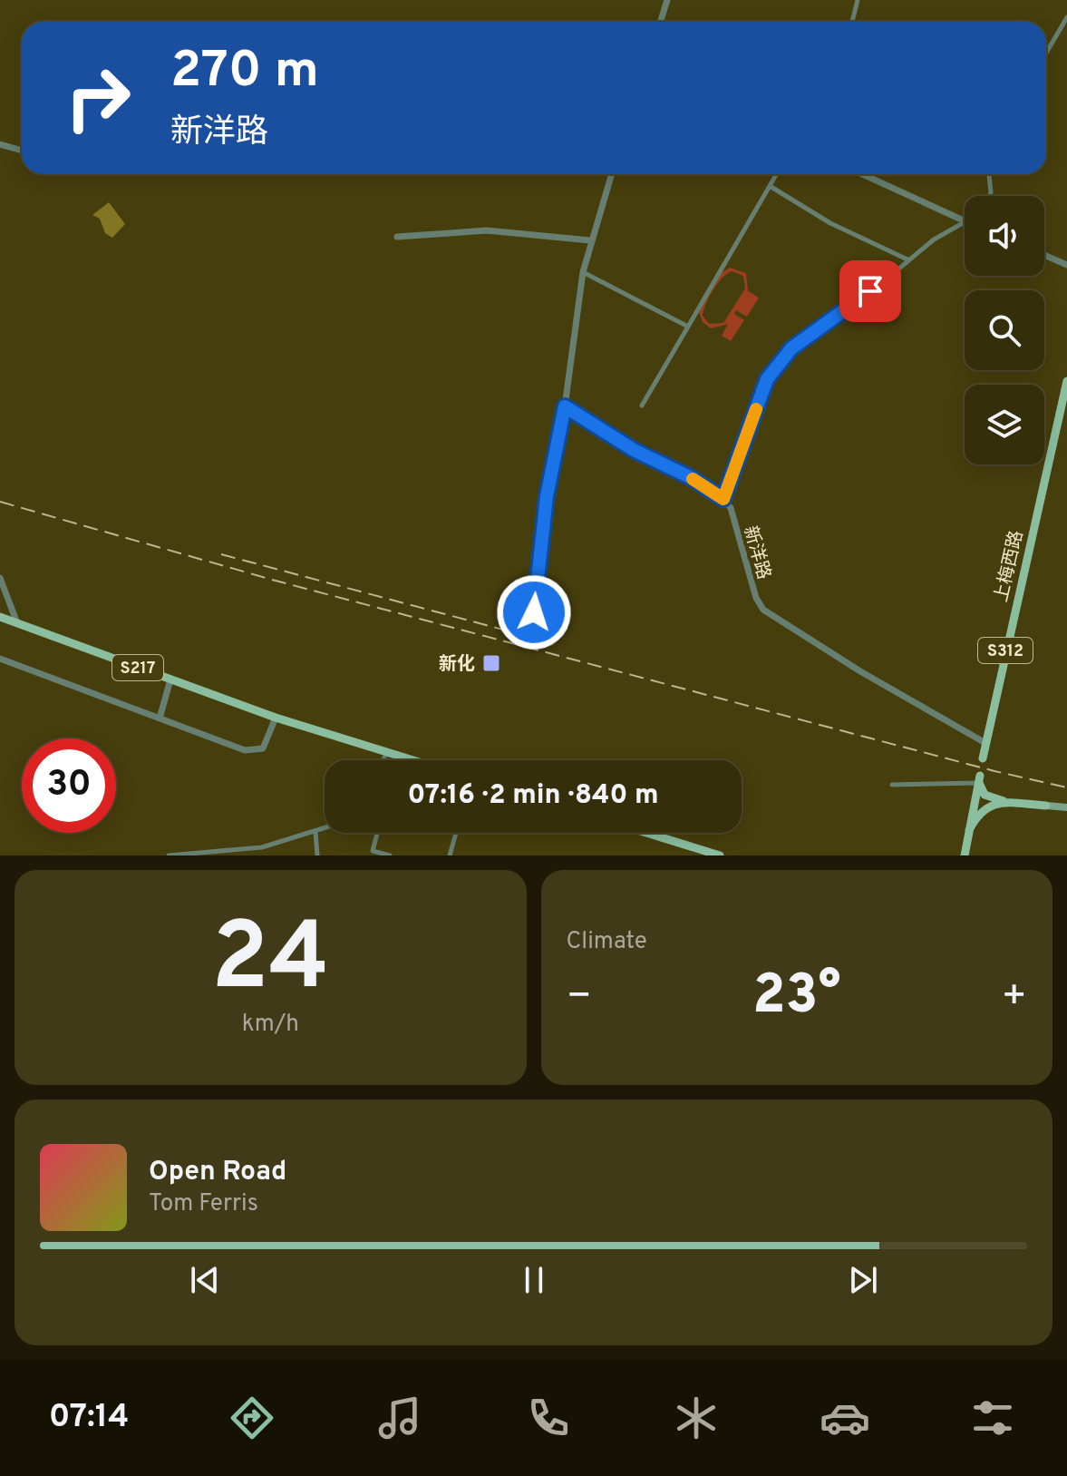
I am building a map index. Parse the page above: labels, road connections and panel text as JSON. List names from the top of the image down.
{
  "streets": {
    "main road": ["上梅西路", "S312", "S217"],
    "street": ["新洋路"]
  },
  "crossings": [
    ["新洋路", "上梅西路"]
  ],
  "places": {
    "transit": ["新化"]
  },
  "page": {
    "turn": ["270 m", "新洋路"],
    "limit": "30",
    "trip": "07:16 · 2 min · 840 m",
    "tile": [
      ["24", "km/h"],
      "Climate"
    ],
    "heat": ["−", "23°", "+"],
    "song": ["Open Road", "Tom Ferris"],
    "tabs": "07:14"
  }
}
